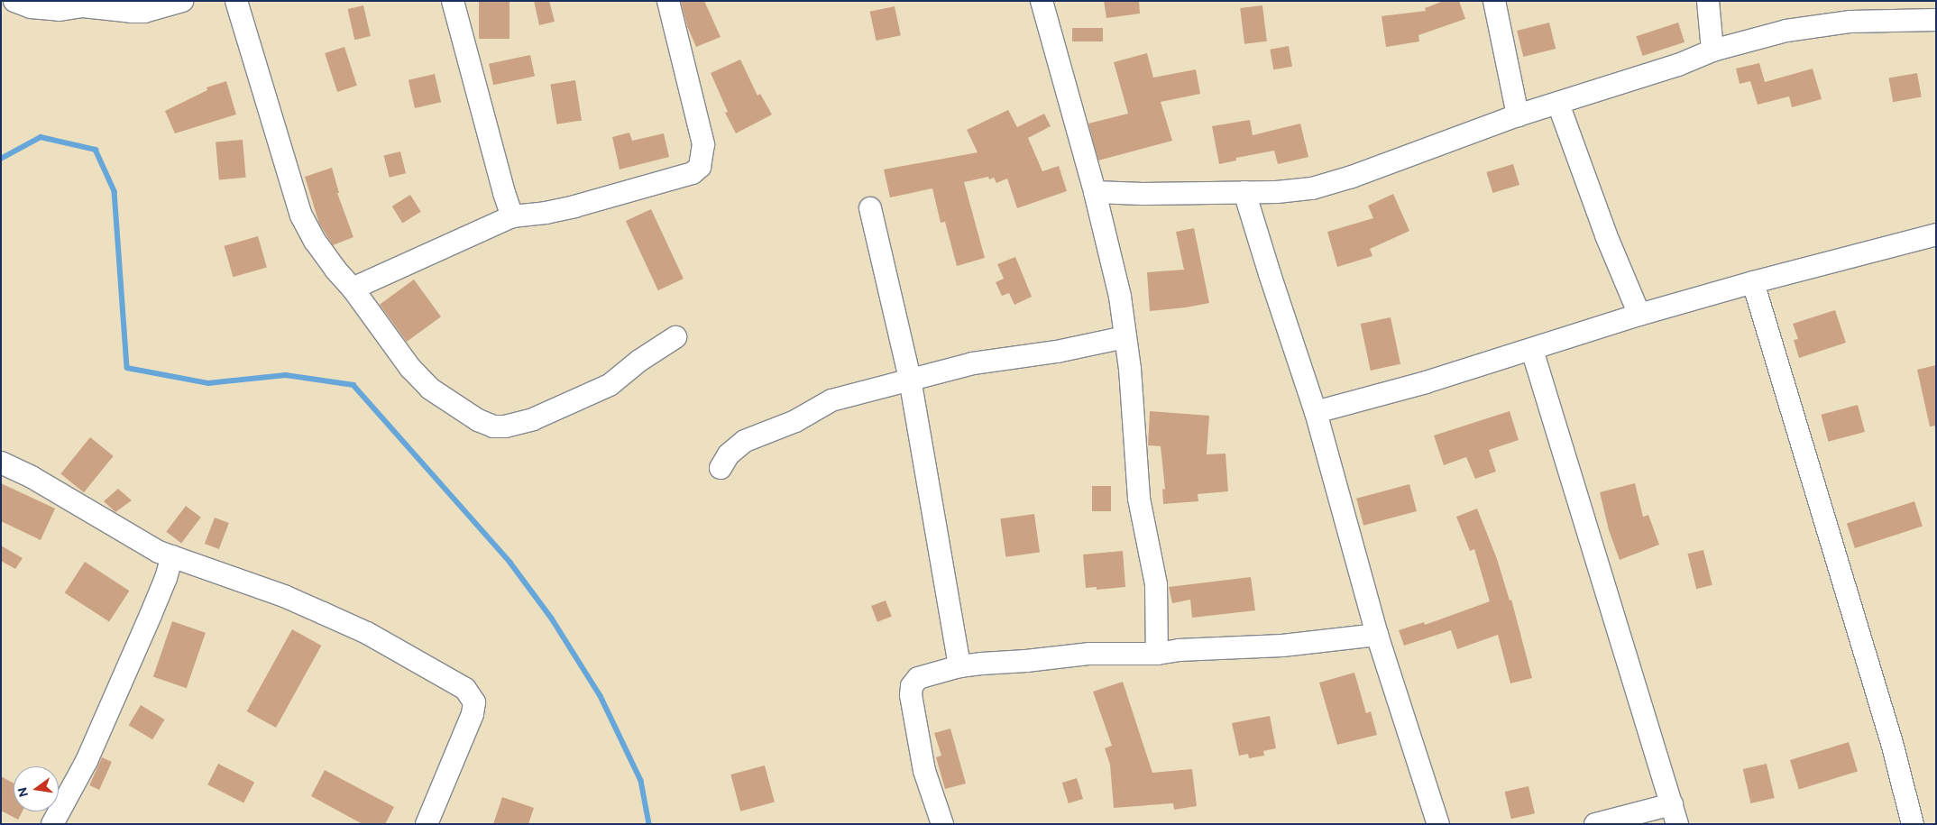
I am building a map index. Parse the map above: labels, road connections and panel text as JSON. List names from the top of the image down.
{
  "north": "left"
}
